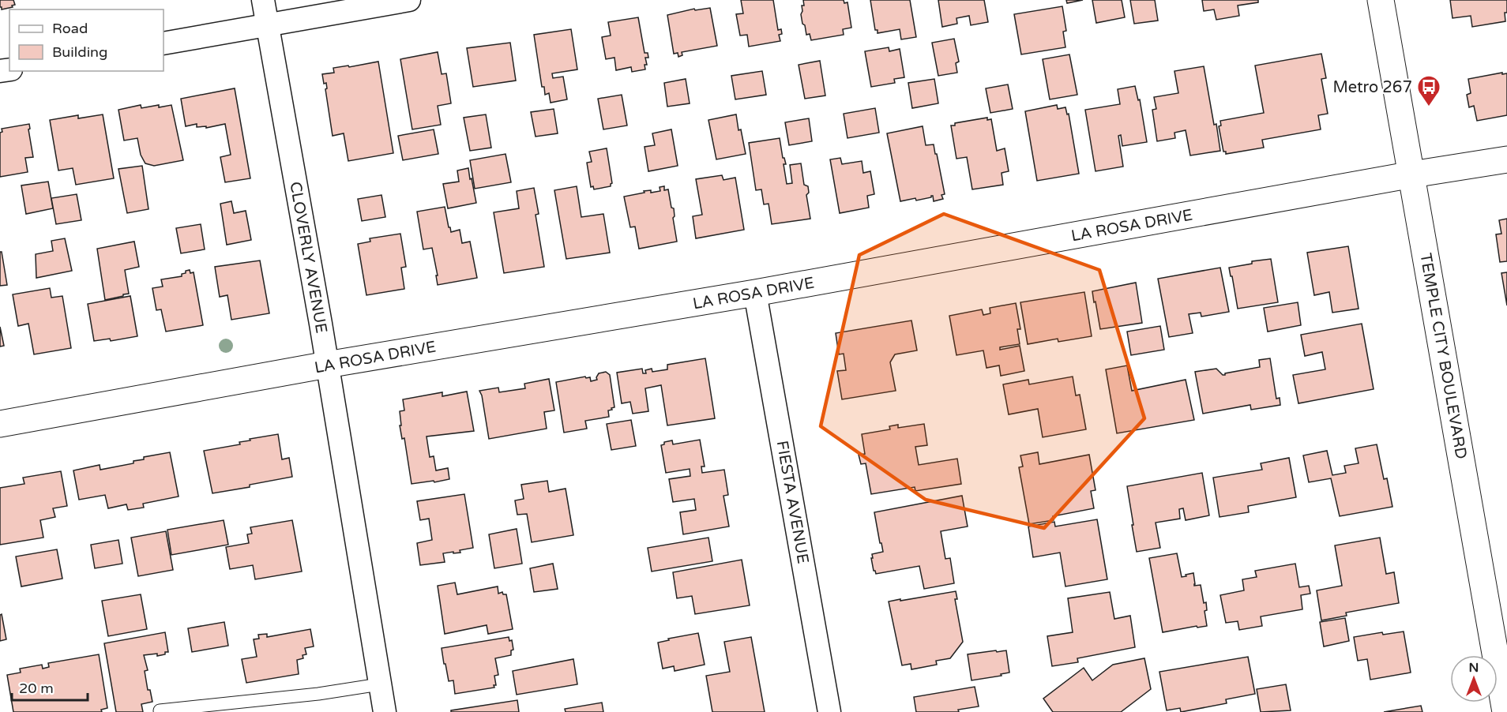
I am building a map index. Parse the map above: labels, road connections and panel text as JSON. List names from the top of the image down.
{
  "streets": {
    "street": [
      "LA ROSA DRIVE",
      "CLOVERLY AVENUE",
      "TEMPLE CITY BOULEVARD",
      "FIESTA AVENUE"
    ]
  },
  "crossings": [
    ["LA ROSA DRIVE", "CLOVERLY AVENUE"],
    ["LA ROSA DRIVE", "TEMPLE CITY BOULEVARD"],
    ["LA ROSA DRIVE", "FIESTA AVENUE"]
  ],
  "places": {
    "bus stop": ["Metro 267"]
  },
  "legend": ["Road", "Building"],
  "scale_bar": "20 m",
  "north": "top"
}
